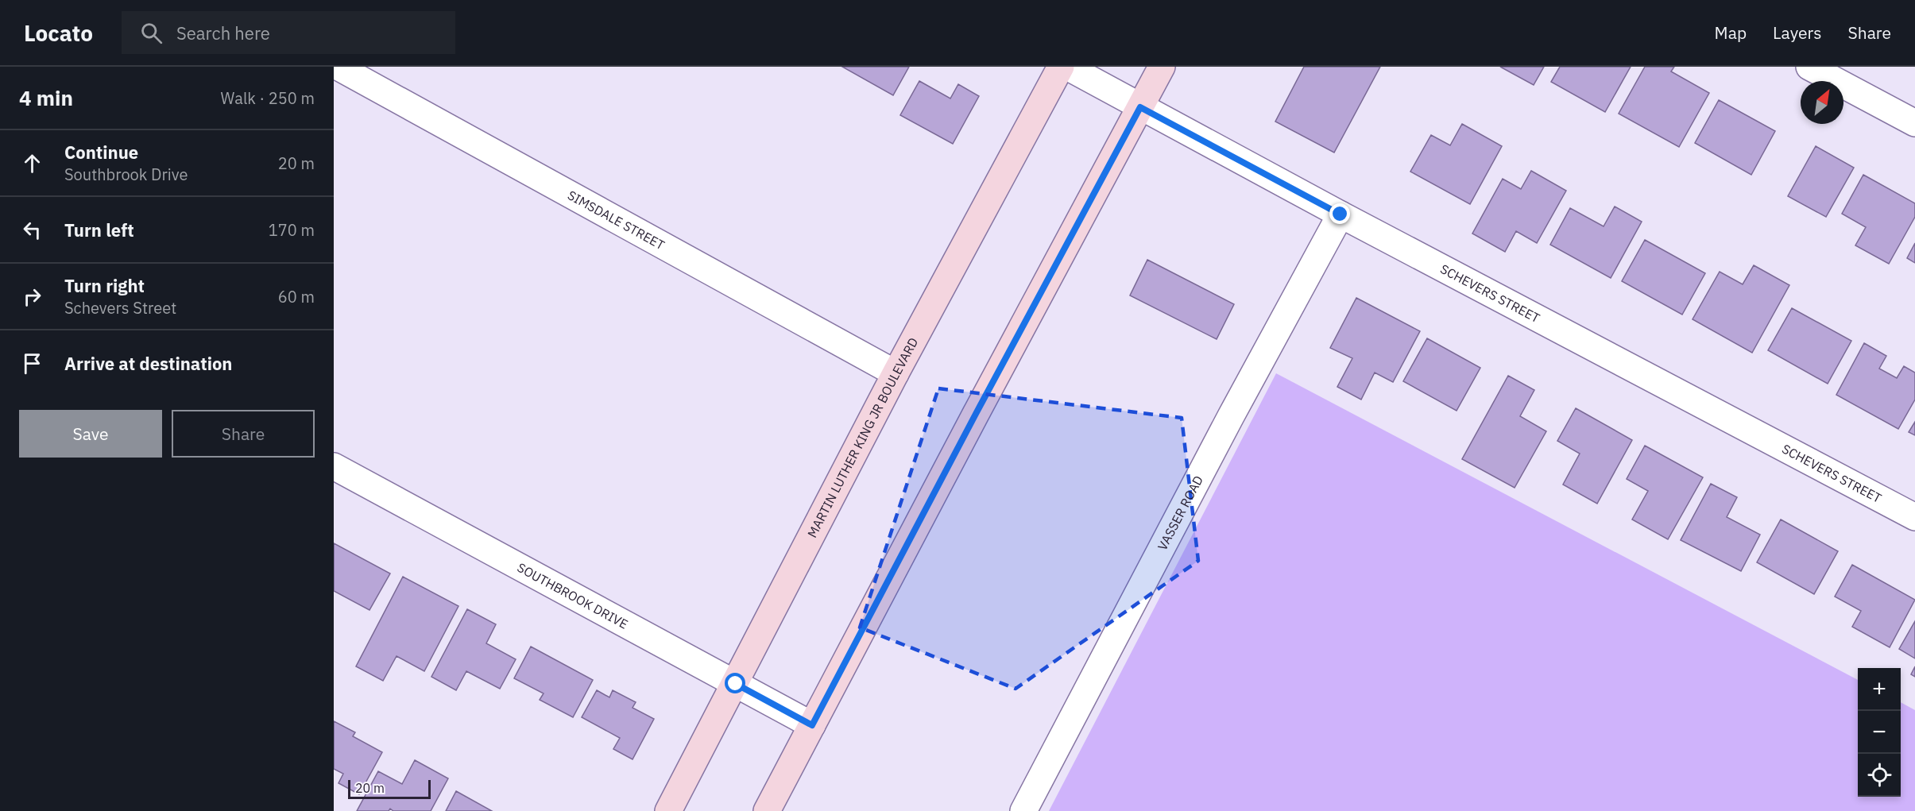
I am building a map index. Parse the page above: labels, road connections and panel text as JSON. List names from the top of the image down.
{
  "streets": {
    "main road": ["MARTIN LUTHER KING JR BOULEVARD"],
    "street": [
      "SIMSDALE STREET",
      "SCHEVERS STREET",
      "VASSER ROAD",
      "SOUTHBROOK DRIVE"
    ]
  },
  "crossings": [
    ["SIMSDALE STREET", "MARTIN LUTHER KING JR BOULEVARD"],
    ["SCHEVERS STREET", "VASSER ROAD"],
    ["MARTIN LUTHER KING JR BOULEVARD", "SOUTHBROOK DRIVE"]
  ],
  "scale_bar": "20 m",
  "north": "top right",
  "page": {
    "header": "Locato",
    "search": "Search here",
    "nav": ["Map", "Layers", "Share"],
    "heading": ["4 min", "Walk · 250 m"],
    "list": [
      ["Continue", "Southbrook Drive", "20 m"],
      ["Turn left", "170 m"],
      ["Turn right", "Schevers Street", "60 m"],
      "Arrive at destination"
    ],
    "buttons": ["Save", "Share"],
    "map_buttons": ["+", "−"],
    "scale": "20 m"
  }
}
